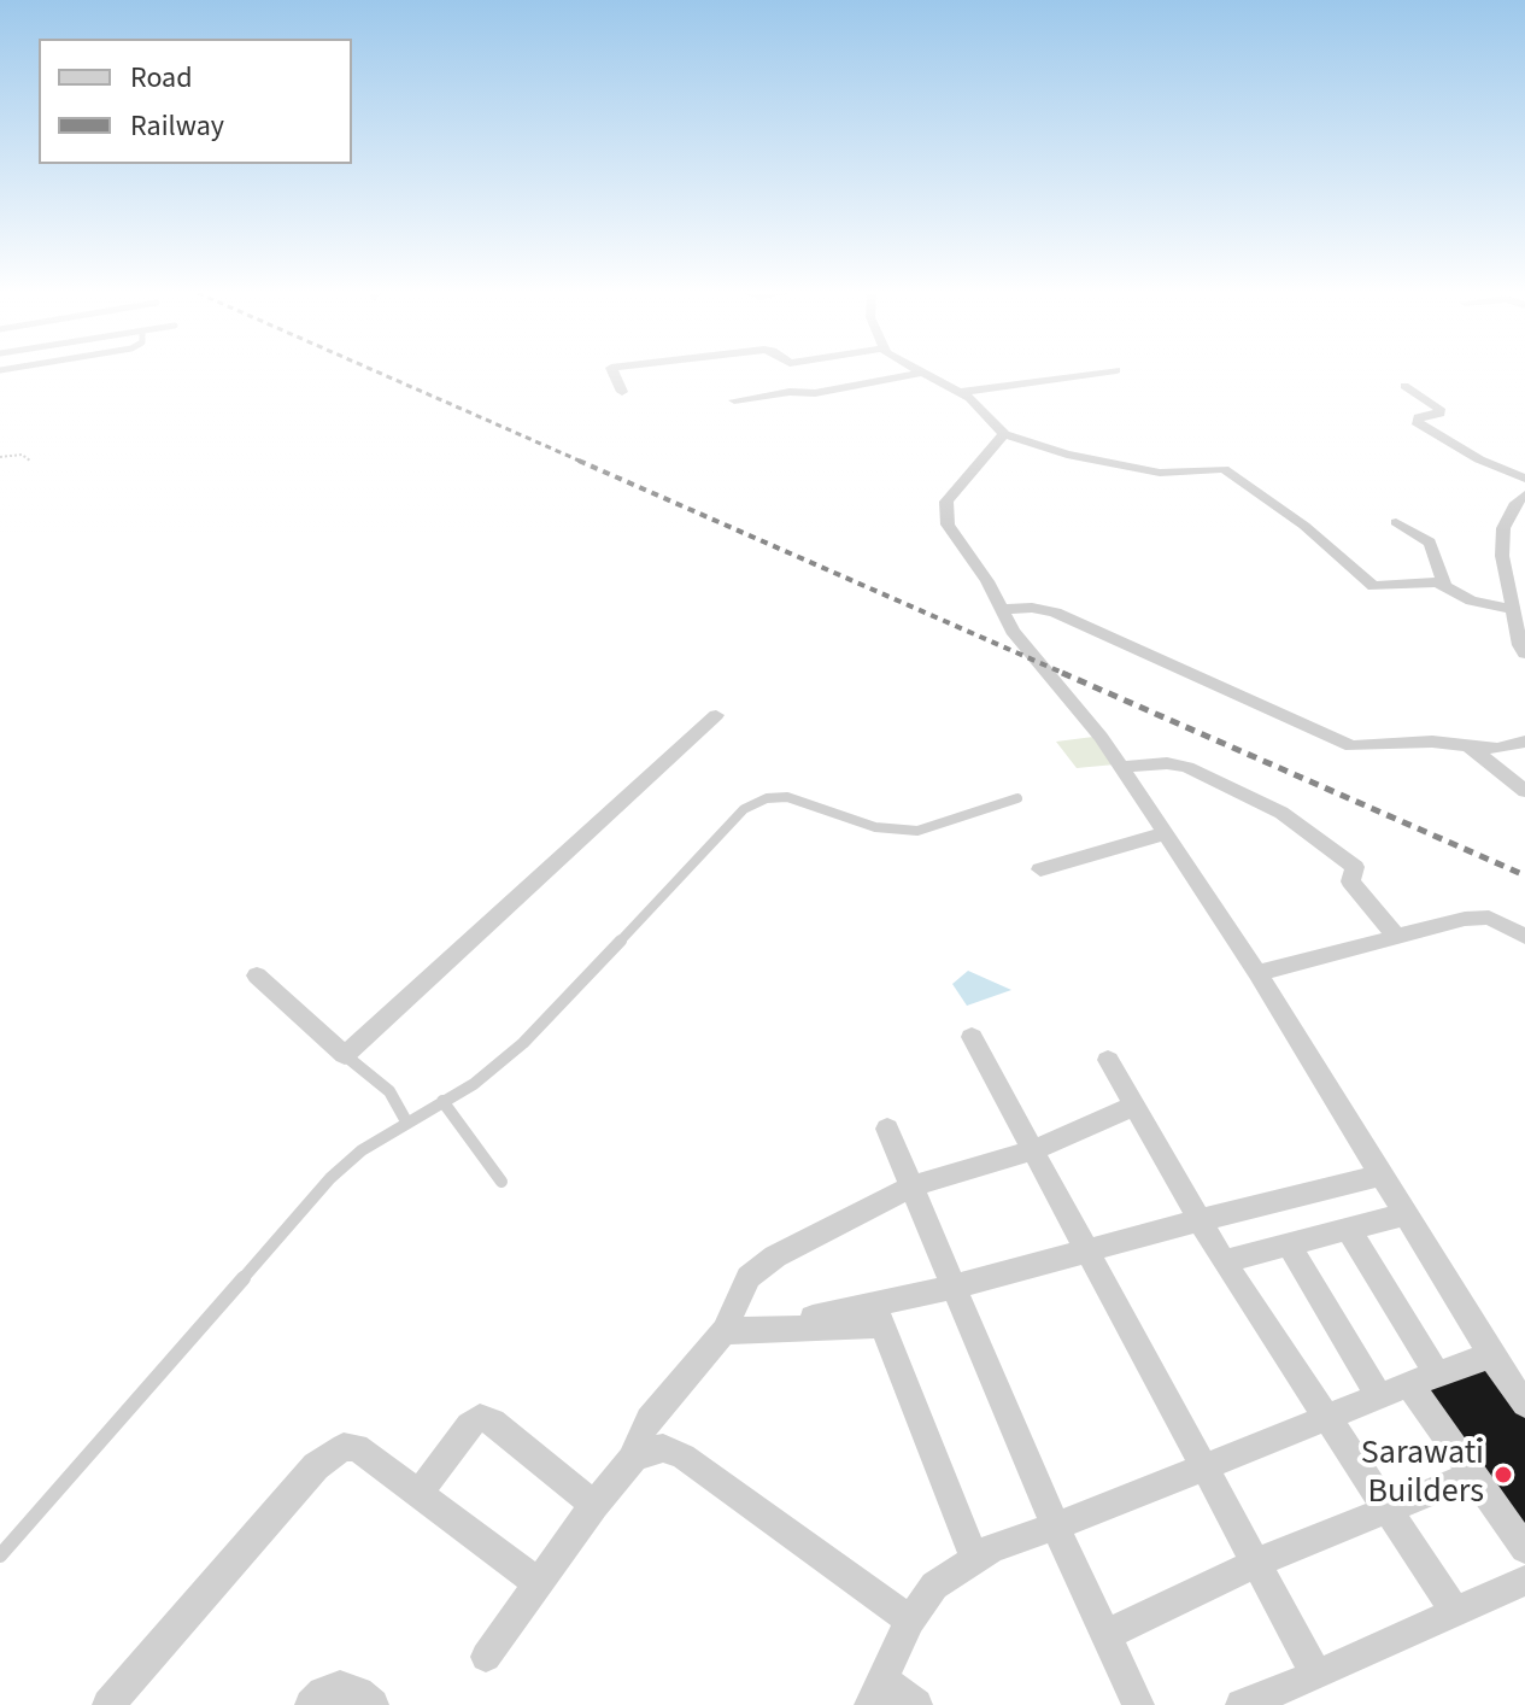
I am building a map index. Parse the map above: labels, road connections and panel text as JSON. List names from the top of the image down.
{
  "places": ["Sarawati Builders"],
  "legend": ["Road", "Railway"]
}
